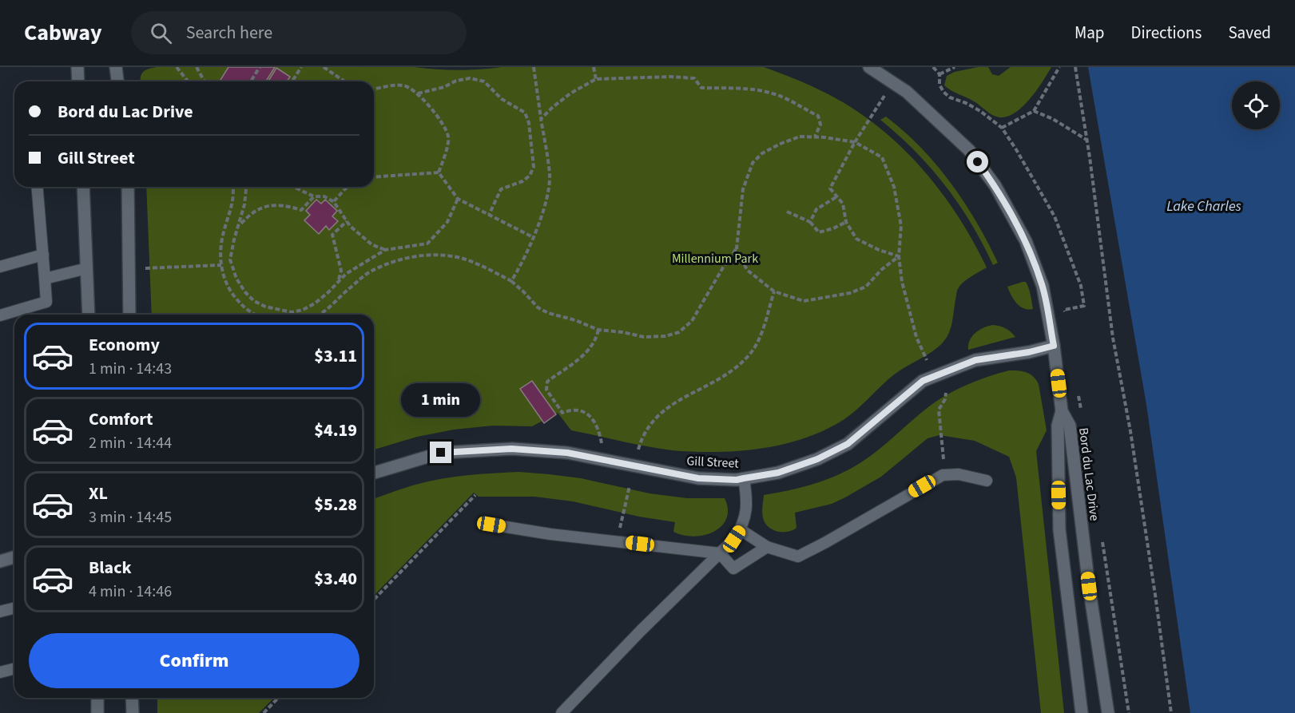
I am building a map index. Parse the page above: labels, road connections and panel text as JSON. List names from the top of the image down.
{
  "streets": {
    "street": ["Gill Street", "Bord du Lac Drive"]
  },
  "crossings": [
    ["Gill Street", "Bord du Lac Drive"]
  ],
  "water": ["Lake Charles"],
  "parks": ["Millennium Park"],
  "page": {
    "header": "Cabway",
    "search": "Search here",
    "nav": ["Map", "Directions", "Saved"],
    "banner": ["Bord du Lac Drive", "Gill Street"],
    "list": [
      {
        "name": "Economy",
        "note": "1 min · 14:43",
        "value": "$3.11"
      },
      {
        "name": "Comfort",
        "note": "2 min · 14:44",
        "value": "$4.19"
      },
      {
        "name": "XL",
        "note": "3 min · 14:45",
        "value": "$5.28"
      },
      {
        "name": "Black",
        "note": "4 min · 14:46",
        "value": "$3.40"
      }
    ],
    "bubble": "1 min",
    "buttons": "Confirm"
  }
}
